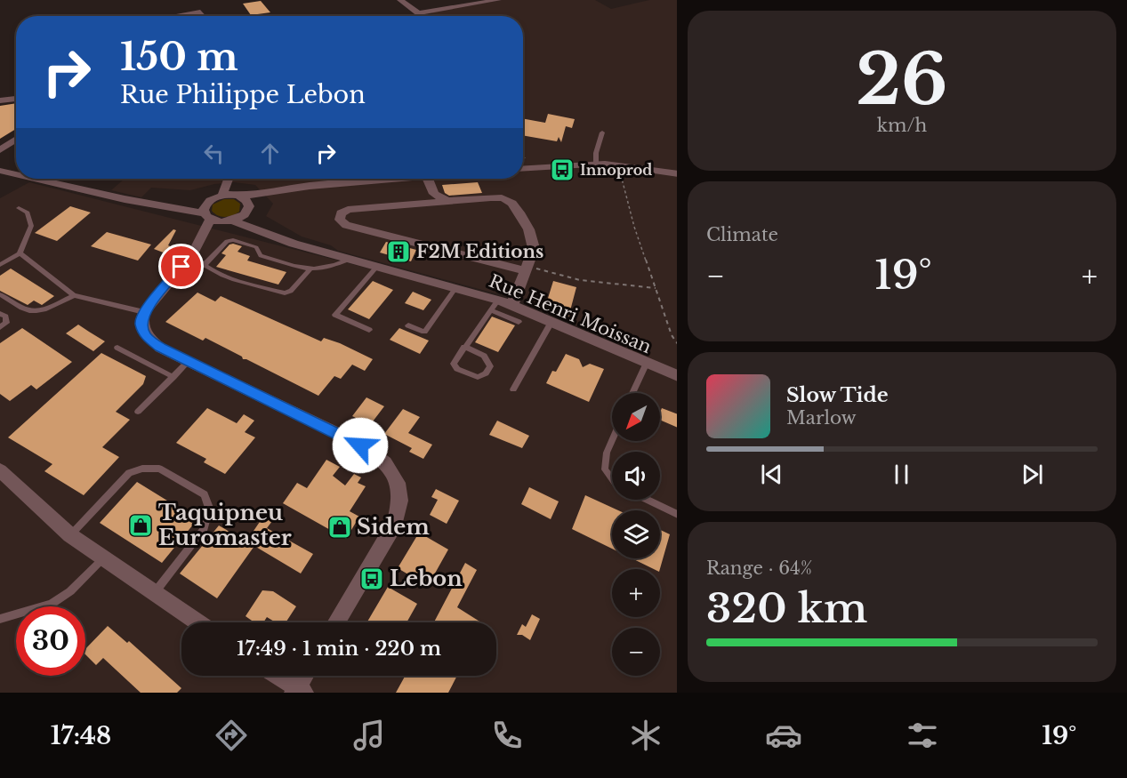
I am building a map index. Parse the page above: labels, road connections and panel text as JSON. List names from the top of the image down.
{
  "streets": {
    "street": ["Rue Henri Moissan"]
  },
  "places": {
    "bus stop": ["Innoprod", "Lebon"],
    "building": ["F2M Editions"],
    "shop": ["Taquipneu Euromaster", "Sidem"]
  },
  "north": "bottom left",
  "page": {
    "tile": [
      ["26", "km/h"],
      "Climate",
      ["Range · 64%", "320 km"]
    ],
    "turn": ["150 m", "Rue Philippe Lebon"],
    "heat": ["−", "19°", "+"],
    "song": ["Slow Tide", "Marlow"],
    "map_buttons": ["+", "−"],
    "limit": "30",
    "trip": "17:49 · 1 min · 220 m",
    "tabs": ["17:48", "19°"]
  }
}
